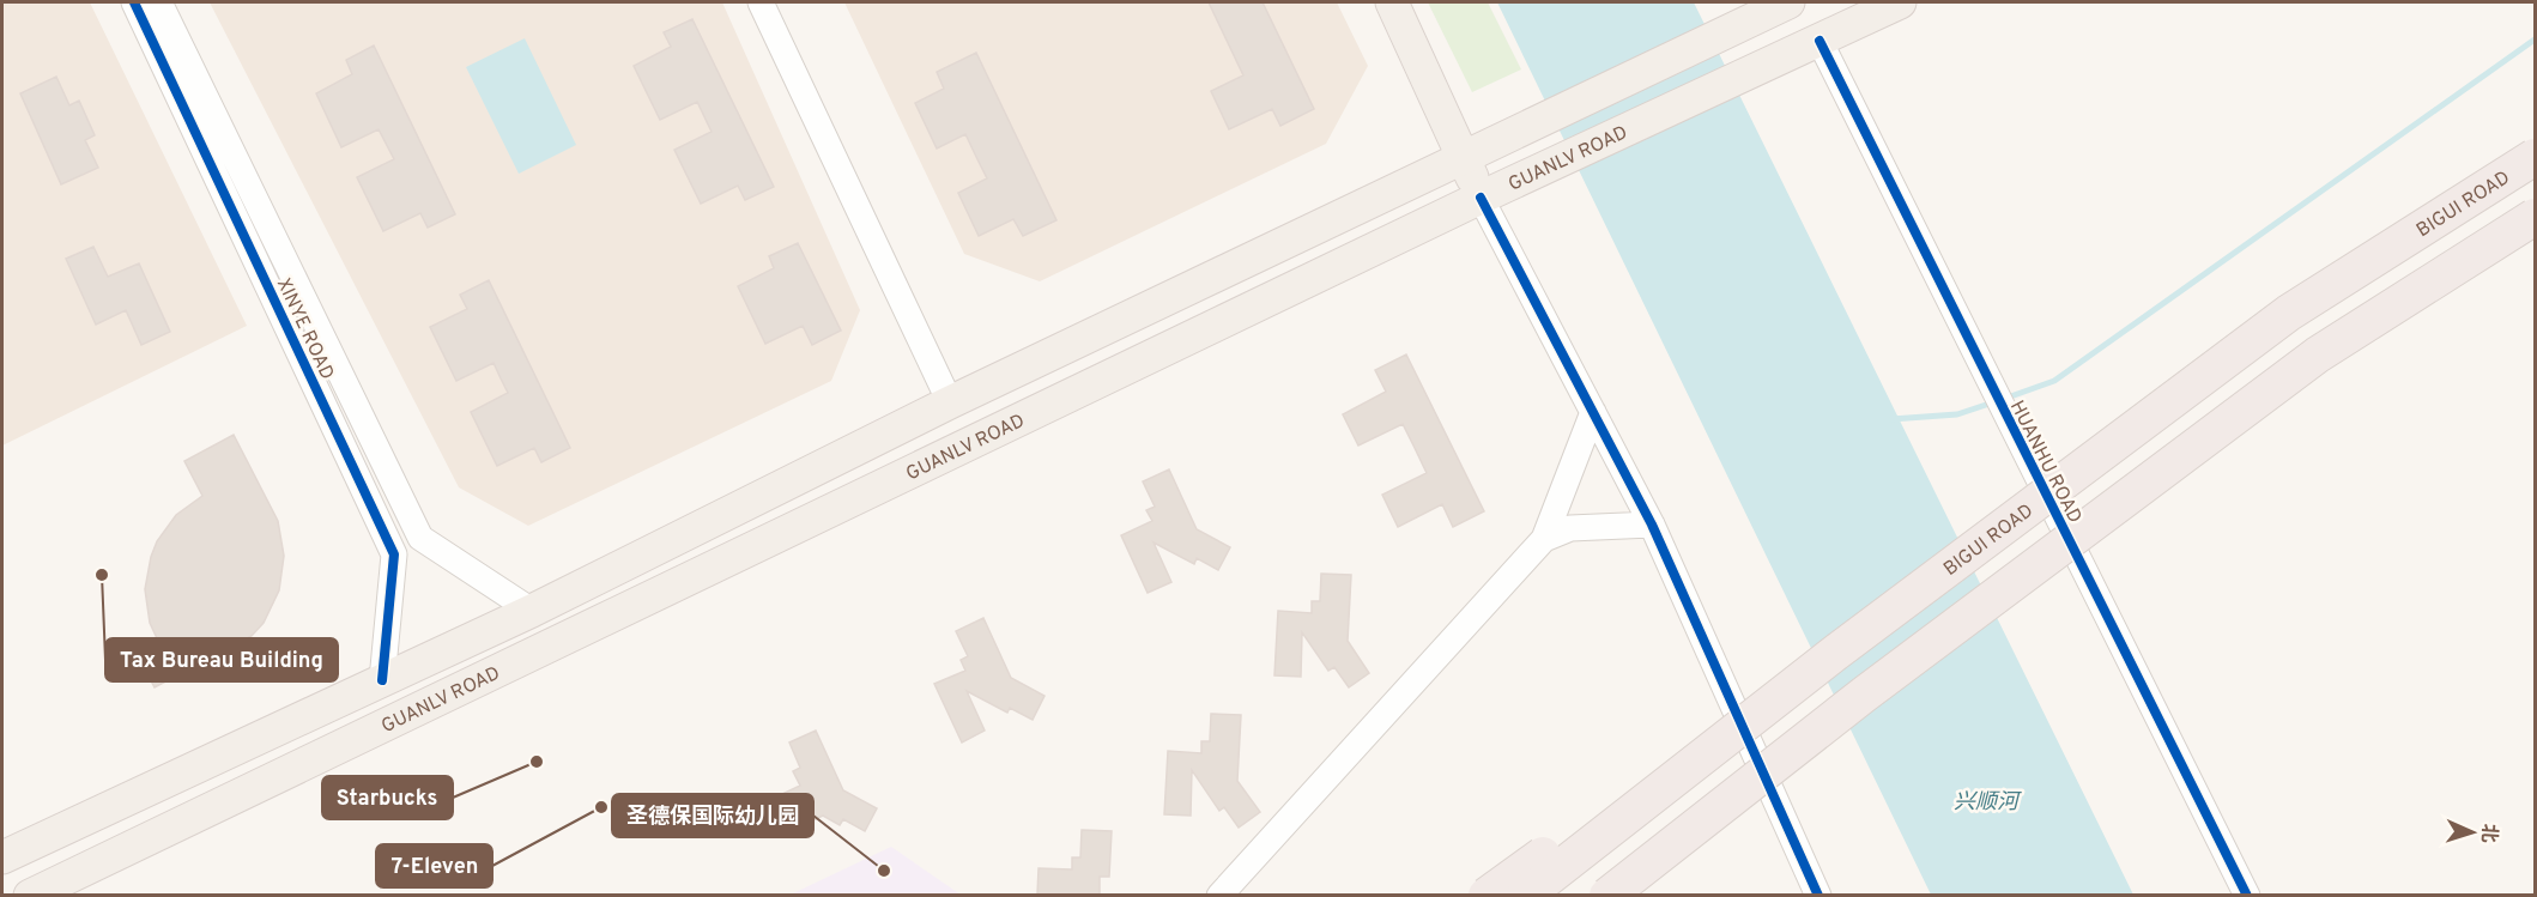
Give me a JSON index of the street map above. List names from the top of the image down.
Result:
{
  "streets": {
    "highway": ["BIGUI ROAD"],
    "main road": ["GUANLV ROAD"],
    "street": ["XINYE ROAD", "HUANHU ROAD"]
  },
  "crossings": [
    ["GUANLV ROAD", "XINYE ROAD"],
    ["GUANLV ROAD", "HUANHU ROAD"]
  ],
  "water": ["兴顺河"],
  "places": [
    "Tax Bureau Building",
    "Starbucks",
    "7-Eleven",
    "圣德保国际幼儿园"
  ],
  "north": "right"
}
